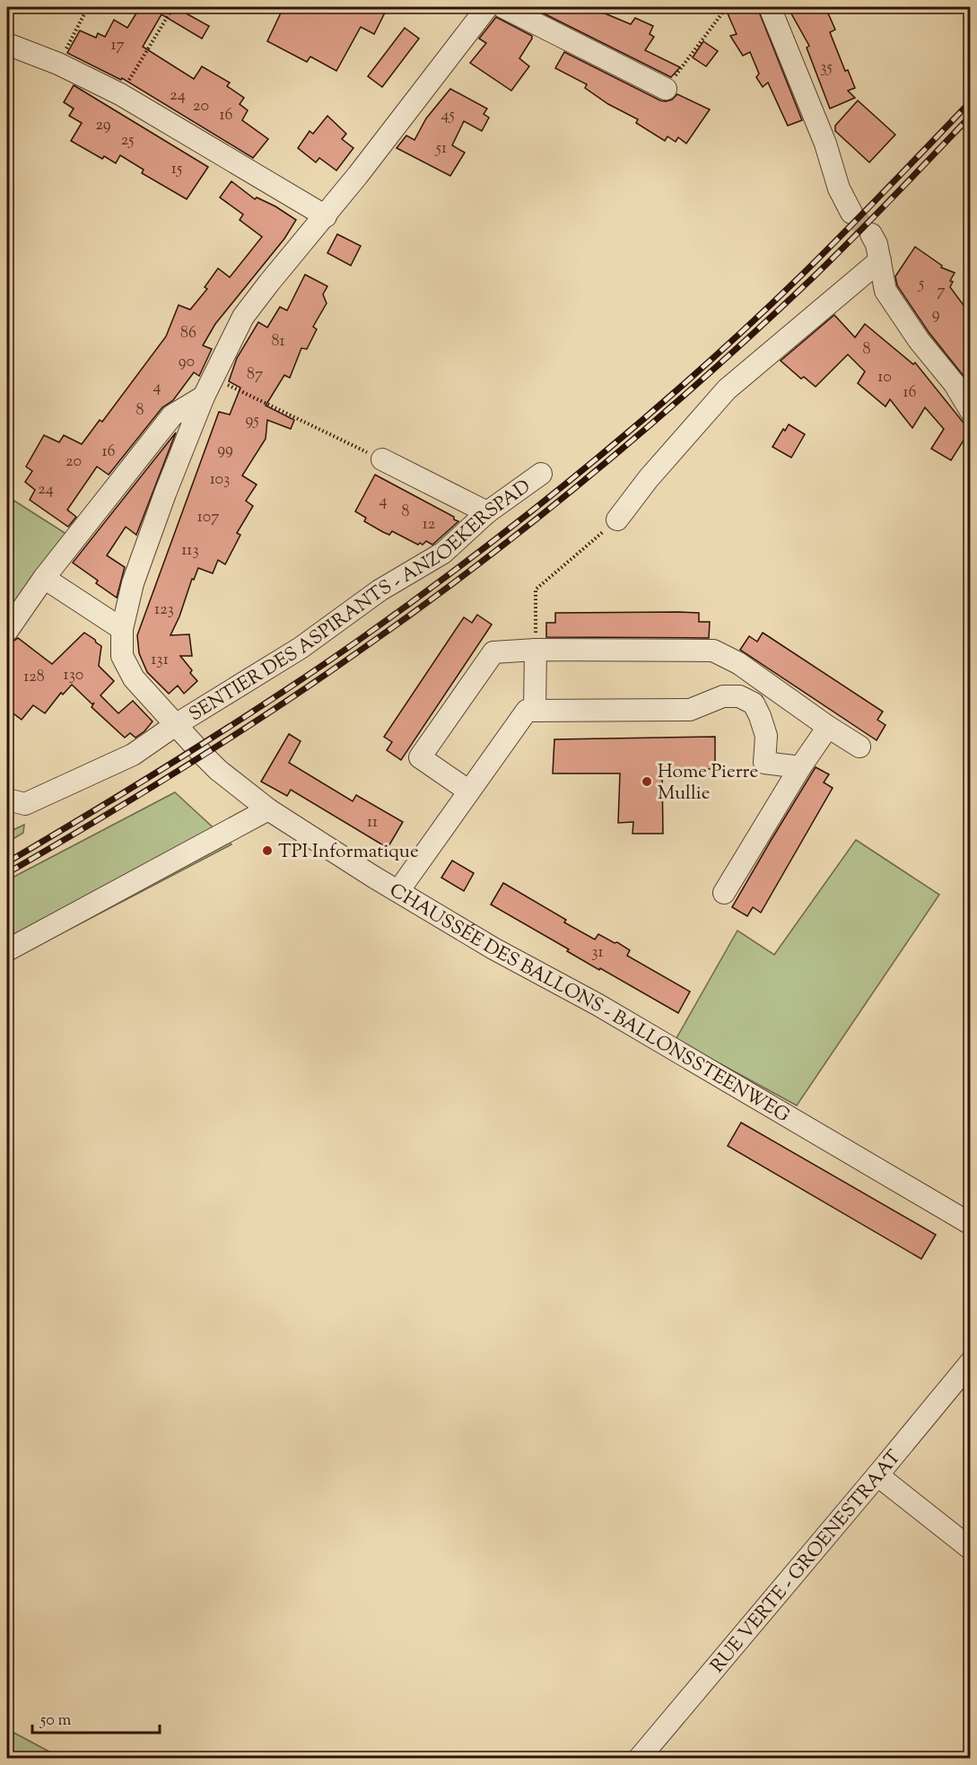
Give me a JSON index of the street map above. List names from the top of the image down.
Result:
{
  "streets": {
    "street": ["SENTIER DES ASPIRANTS - ANZOEKERSPAD", "CHAUSSÉE DES BALLONS - BALLONSSTEENWEG", "RUE VERTE - GROENESTRAAT"]
  },
  "crossings": [
    ["SENTIER DES ASPIRANTS - ANZOEKERSPAD", "CHAUSSÉE DES BALLONS - BALLONSSTEENWEG"]
  ],
  "places": ["Home Pierre Mullie", "TPI Informatique"],
  "house_numbers": [
    "17",
    "35",
    "24",
    "20",
    "16",
    "45",
    "29",
    "25",
    "51",
    "15",
    "5",
    "7",
    "9",
    "86",
    "81",
    "8",
    "90",
    "87",
    "10",
    "4",
    "16",
    "8",
    "95",
    "99",
    "16",
    "20",
    "103",
    "24",
    "4",
    "8",
    "107",
    "12",
    "113",
    "123",
    "131",
    "130",
    "128",
    "11",
    "31"
  ],
  "scale_bar": "50 m"
}
